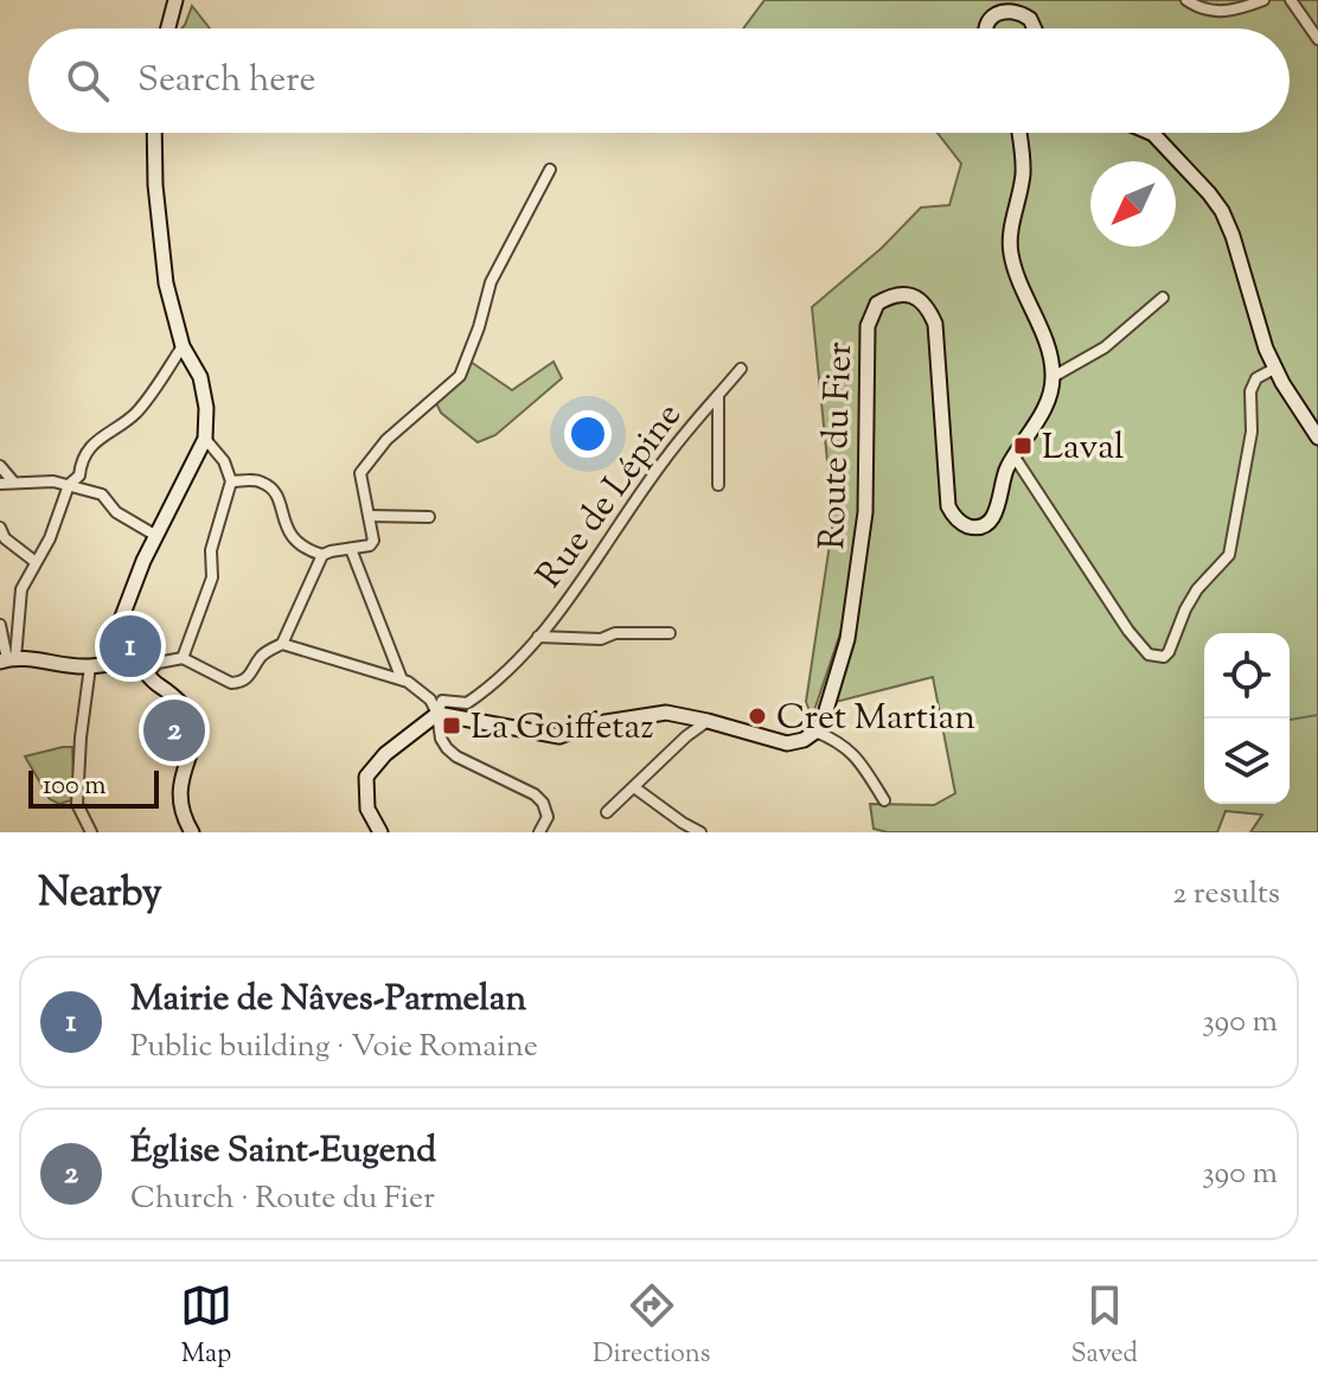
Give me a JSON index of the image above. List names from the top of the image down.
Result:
{
  "streets": {
    "main road": ["Route du Fier"],
    "street": ["Rue de Lépine"]
  },
  "places": {
    "transit": ["Laval", "La Goiffetaz"],
    "other": ["Cret Martian"]
  },
  "scale_bar": "100 m",
  "north": "bottom left",
  "page": {
    "search": "Search here",
    "pins": ["1", "2"],
    "scale": "100 m",
    "heading": ["Nearby", "2 results"],
    "list": [
      {
        "mark": "1",
        "name": "Mairie de Nâves-Parmelan",
        "note": "Public building · Voie Romaine",
        "value": "390 m"
      },
      {
        "mark": "2",
        "name": "Église Saint-Eugend",
        "note": "Church · Route du Fier",
        "value": "390 m"
      }
    ],
    "nav": ["Map", "Directions", "Saved"]
  }
}
